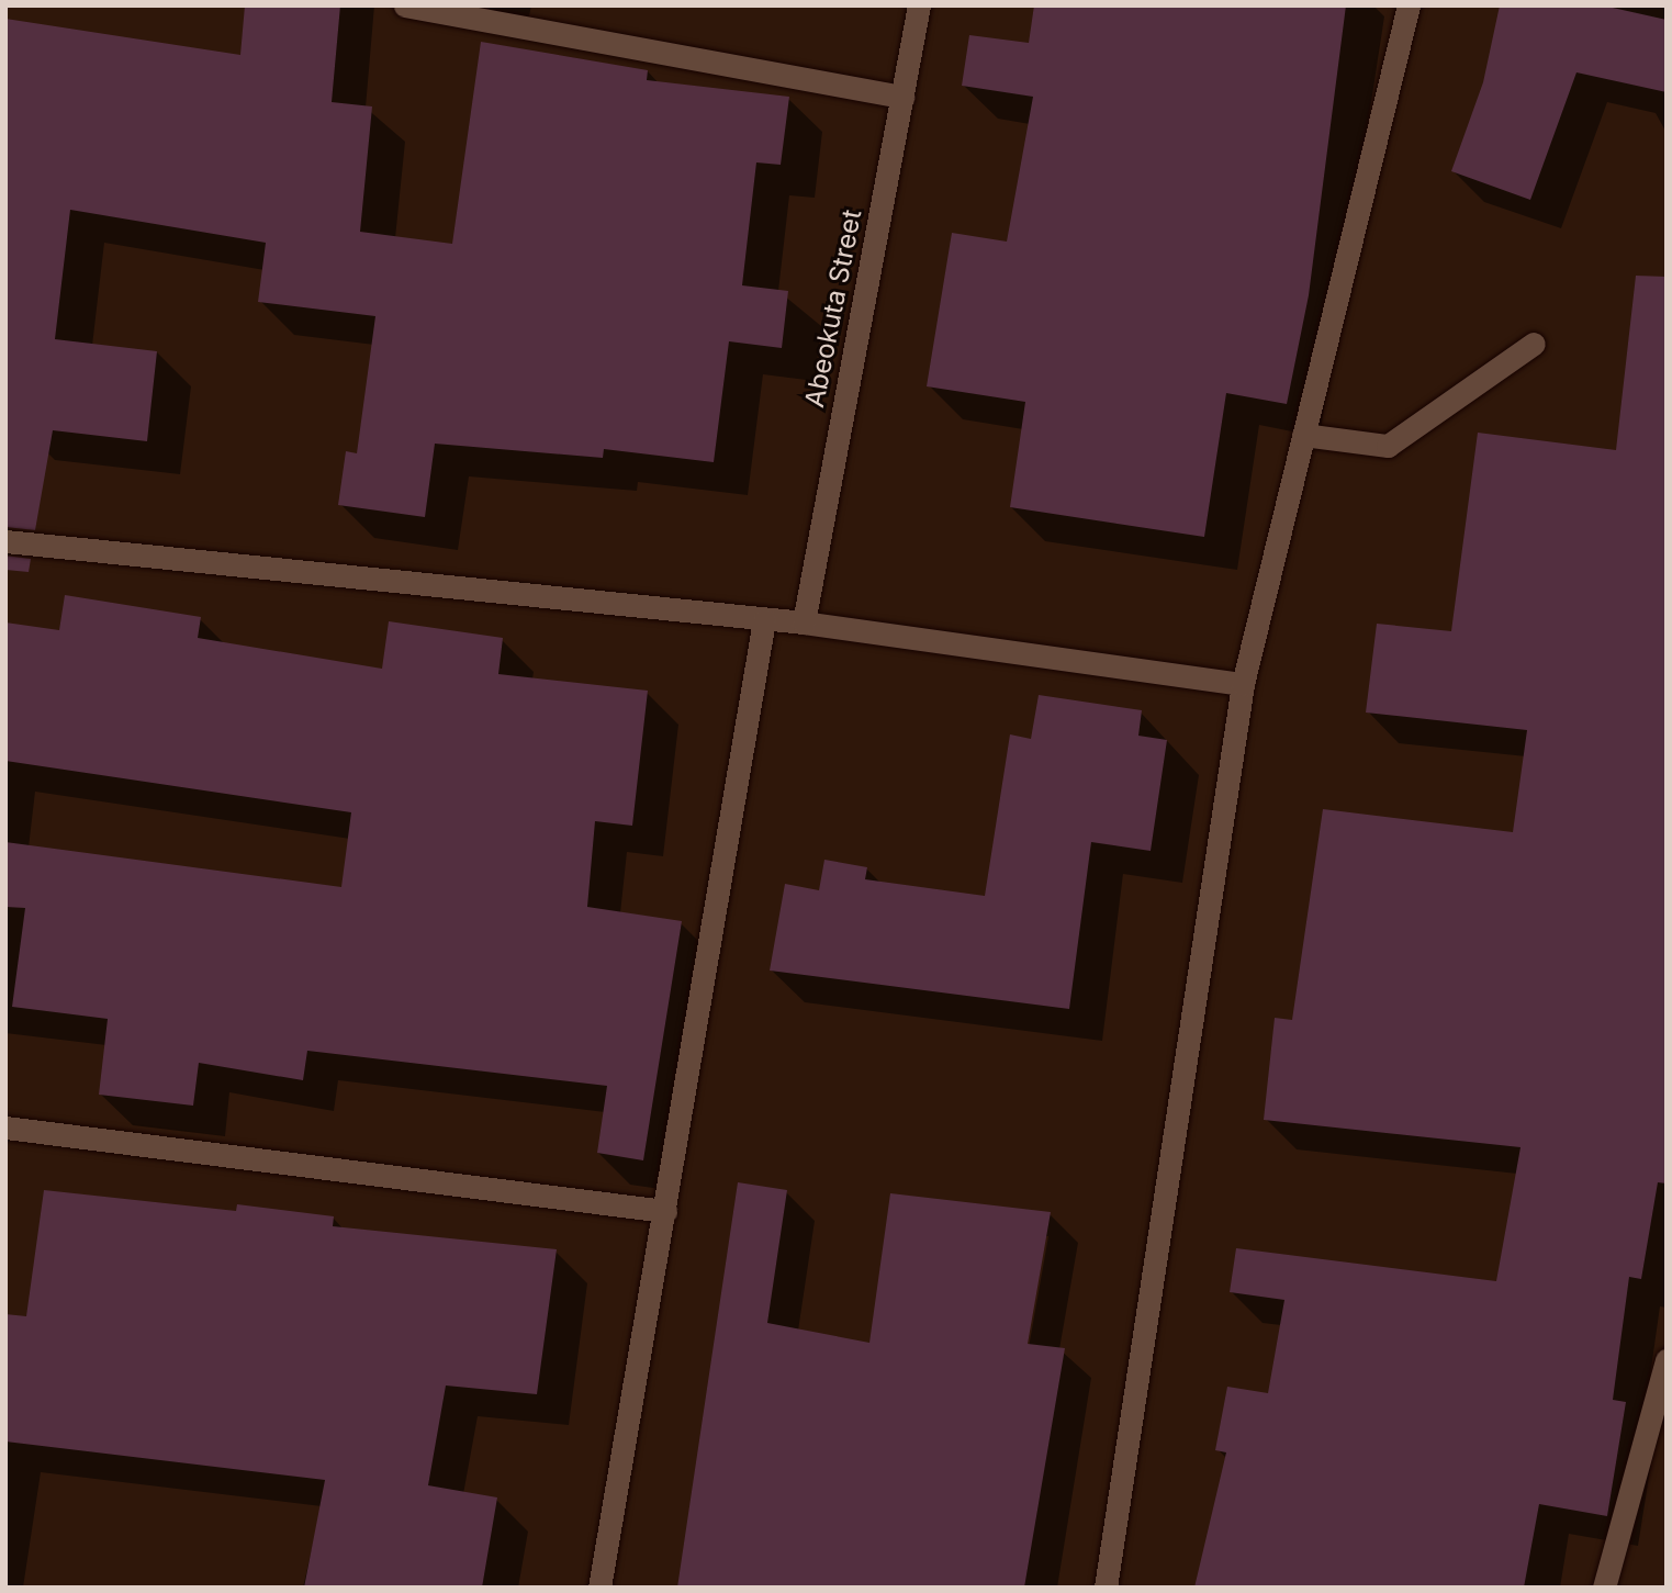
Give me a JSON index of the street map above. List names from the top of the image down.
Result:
{
  "streets": {
    "street": ["Abeokuta Street"]
  }
}
